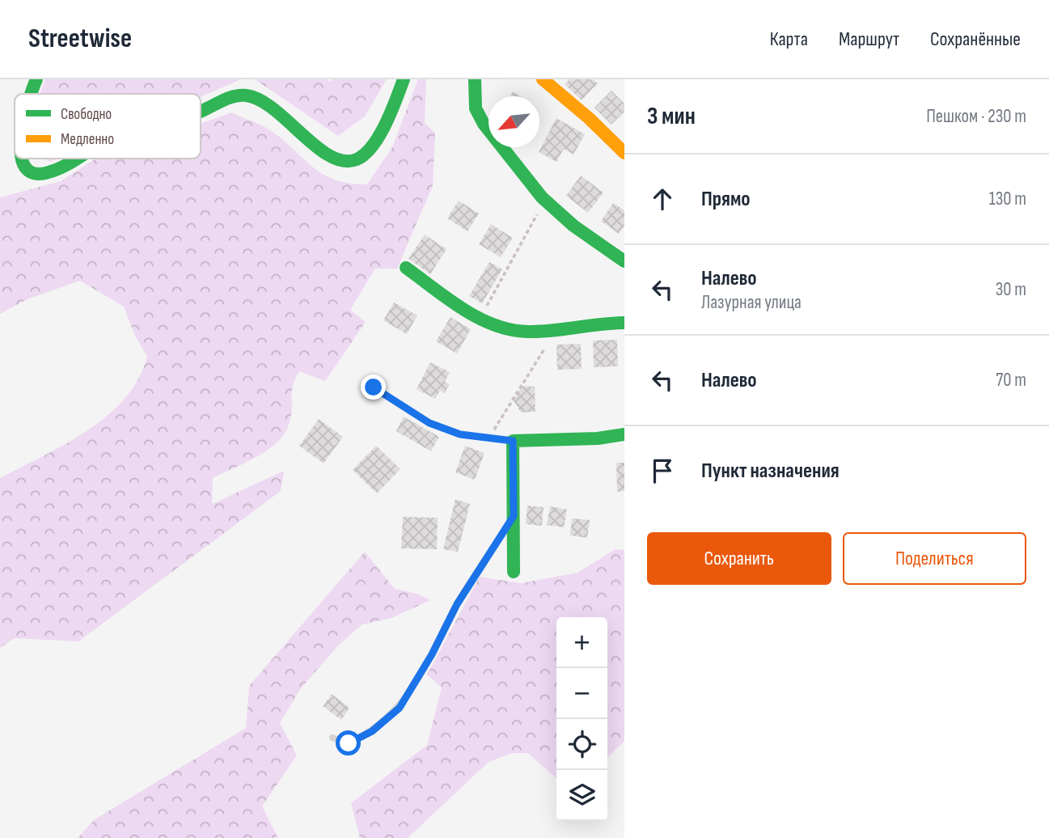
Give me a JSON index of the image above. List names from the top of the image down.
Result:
{
  "legend": ["Свободно", "Медленно"],
  "north": "bottom left",
  "page": {
    "header": "Streetwise",
    "nav": ["Карта", "Маршрут", "Сохранённые"],
    "heading": ["3 мин", "Пешком · 230 m"],
    "list": [
      ["Прямо", "130 m"],
      ["Налево", "Лазурная улица", "30 m"],
      ["Налево", "70 m"],
      "Пункт назначения"
    ],
    "buttons": ["Сохранить", "Поделиться"],
    "map_buttons": ["+", "−"]
  }
}
